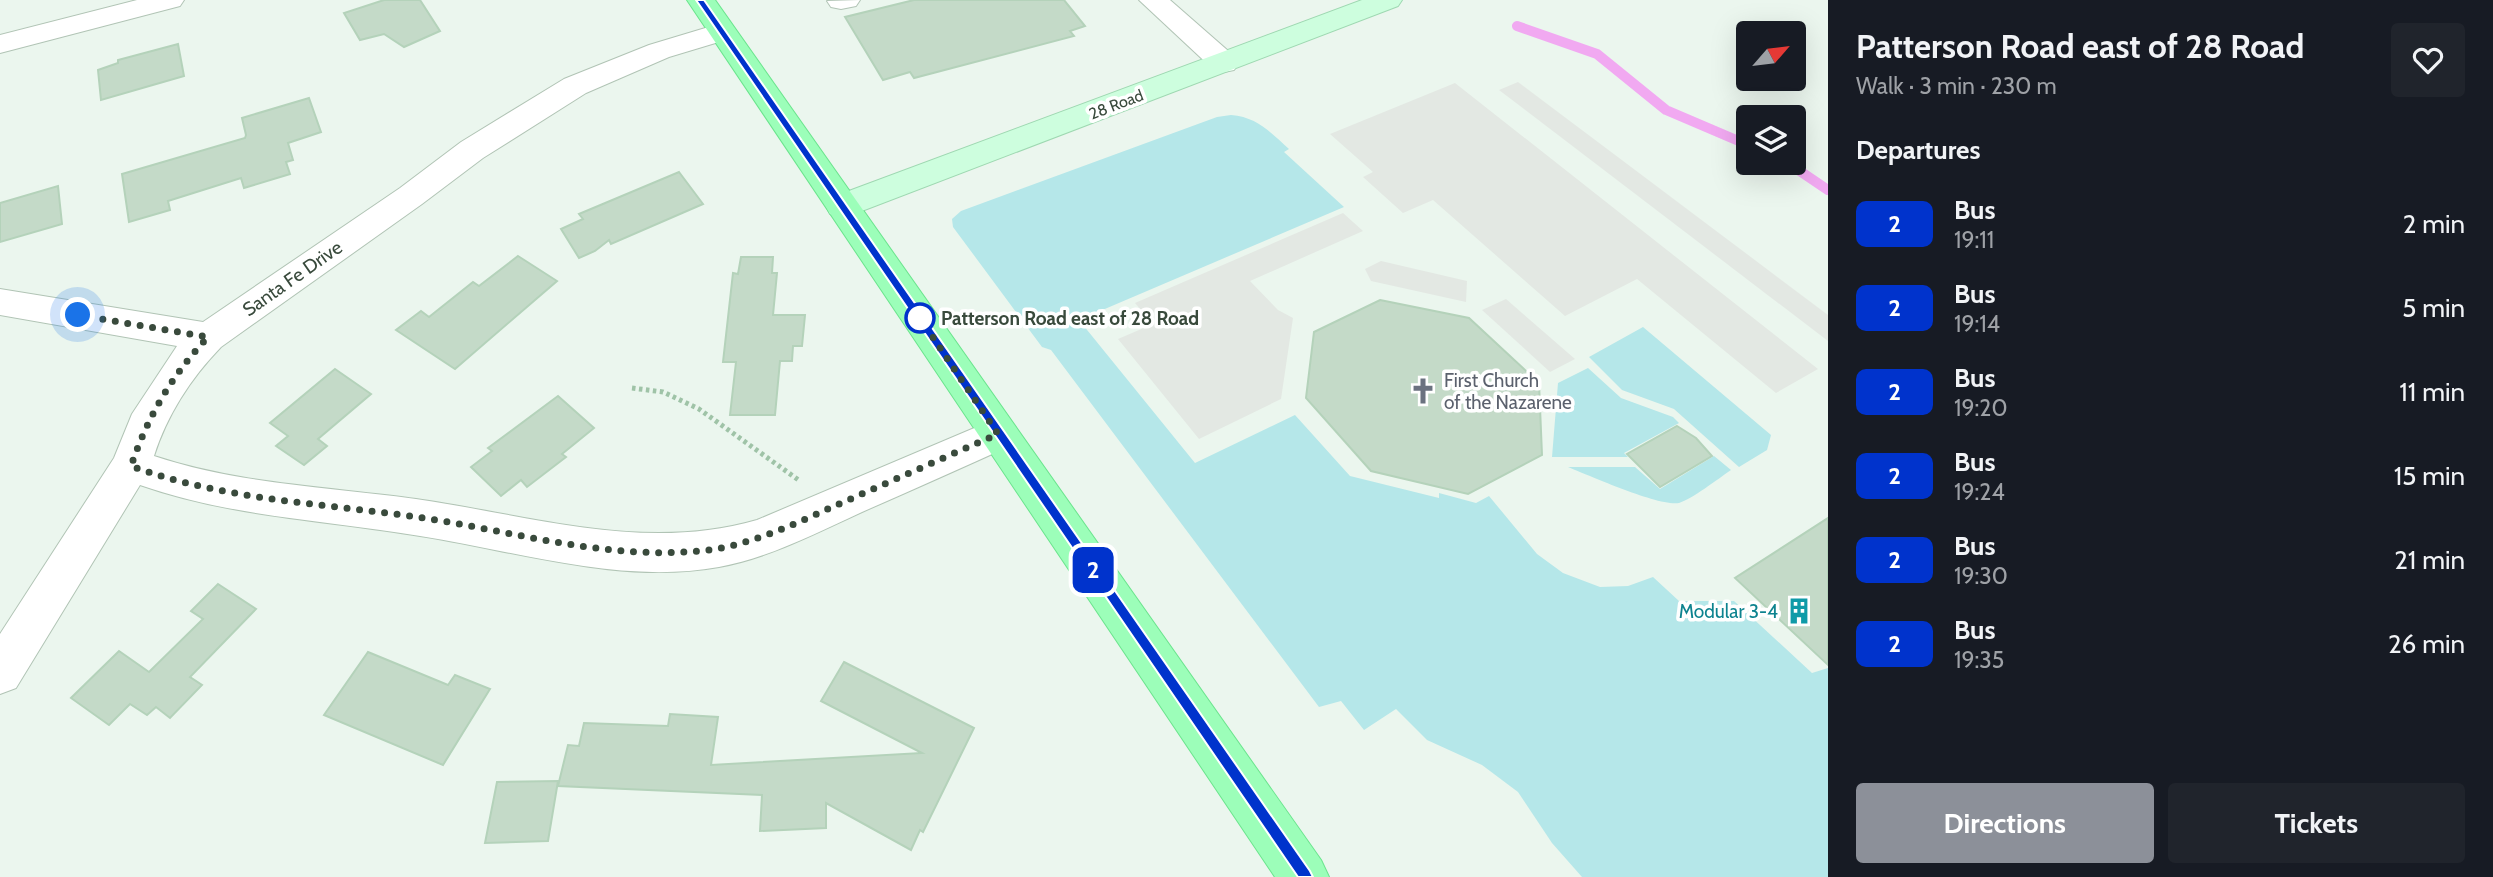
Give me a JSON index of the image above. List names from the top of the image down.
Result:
{
  "streets": {
    "street": ["28 Road", "Santa Fe Drive"]
  },
  "places": {
    "other": ["Patterson Road east of 28 Road"],
    "church": ["First Church of the Nazarene"],
    "building": ["Modular 3-4"]
  },
  "lines": ["bus line 2"],
  "north": "top right",
  "page": {
    "on_map": "2",
    "heading": [
      ["Patterson Road east of 28 Road", "Walk · 3 min · 230 m"],
      "Departures"
    ],
    "list": [
      {
        "mark": "2",
        "name": "Bus",
        "note": "19:11",
        "value": "2 min"
      },
      {
        "mark": "2",
        "name": "Bus",
        "note": "19:14",
        "value": "5 min"
      },
      {
        "mark": "2",
        "name": "Bus",
        "note": "19:20",
        "value": "11 min"
      },
      {
        "mark": "2",
        "name": "Bus",
        "note": "19:24",
        "value": "15 min"
      },
      {
        "mark": "2",
        "name": "Bus",
        "note": "19:30",
        "value": "21 min"
      },
      {
        "mark": "2",
        "name": "Bus",
        "note": "19:35",
        "value": "26 min"
      }
    ],
    "buttons": ["Directions", "Tickets"]
  }
}
